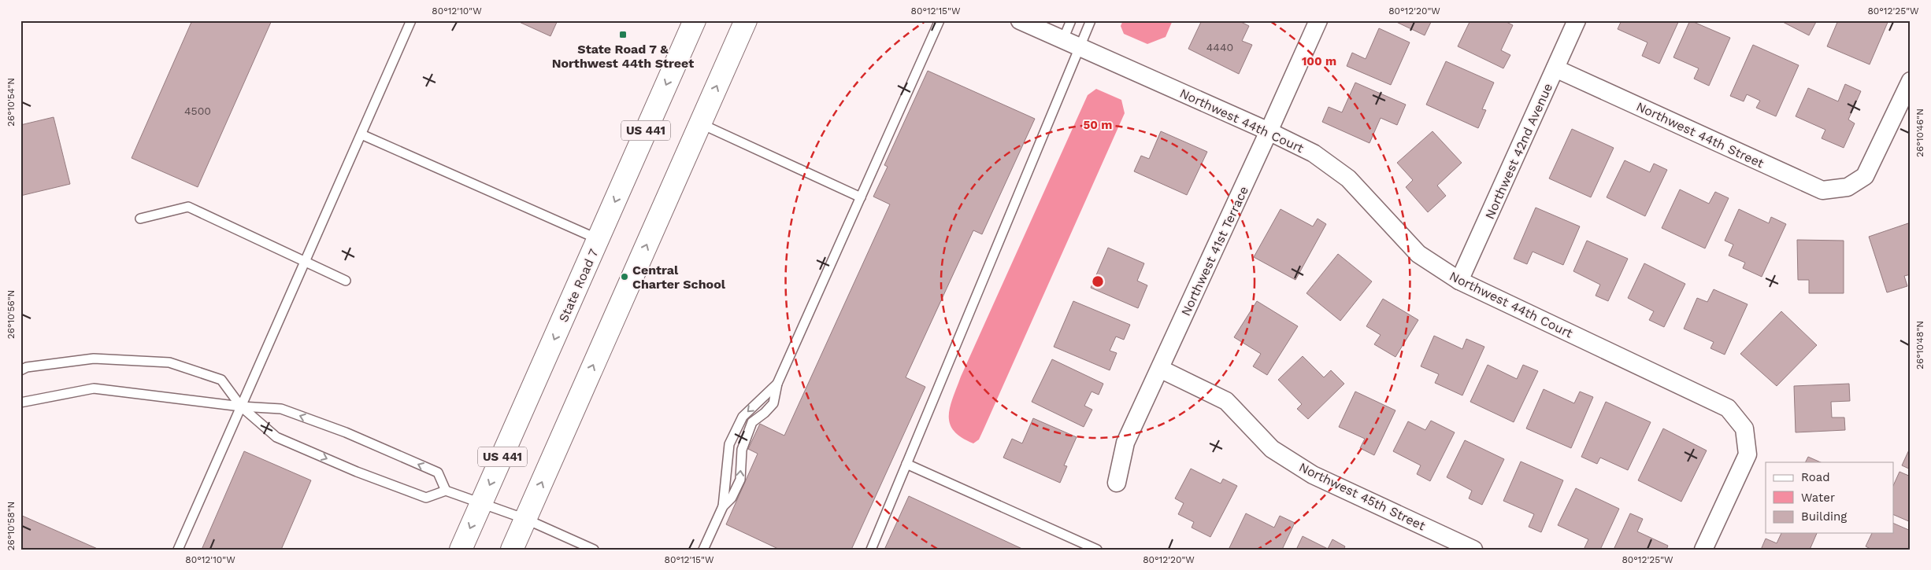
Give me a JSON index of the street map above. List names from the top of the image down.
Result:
{
  "streets": {
    "main road": ["US 441", "State Road 7"],
    "street": [
      "Northwest 44th Court",
      "Northwest 44th Street",
      "Northwest 42nd Avenue",
      "Northwest 41st Terrace",
      "Northwest 45th Street"
    ]
  },
  "crossings": [
    ["Northwest 44th Court", "Northwest 42nd Avenue"],
    ["Northwest 44th Court", "Northwest 41st Terrace"],
    ["Northwest 44th Street", "Northwest 42nd Avenue"],
    ["Northwest 41st Terrace", "Northwest 45th Street"]
  ],
  "places": {
    "transit": ["State Road 7 & Northwest 44th Street"],
    "other": ["Central Charter School"]
  },
  "house_numbers": ["4440", "4500"],
  "legend": ["Road", "Water", "Building"],
  "coordinates": [
    "80°12'10\"W",
    "80°12'15\"W",
    "80°12'20\"W",
    "80°12'25\"W",
    "26°10'54\"N",
    "26°10'46\"N",
    "26°10'56\"N",
    "26°10'48\"N",
    "26°10'58\"N"
  ],
  "rings": ["100 m", "50 m"]
}
